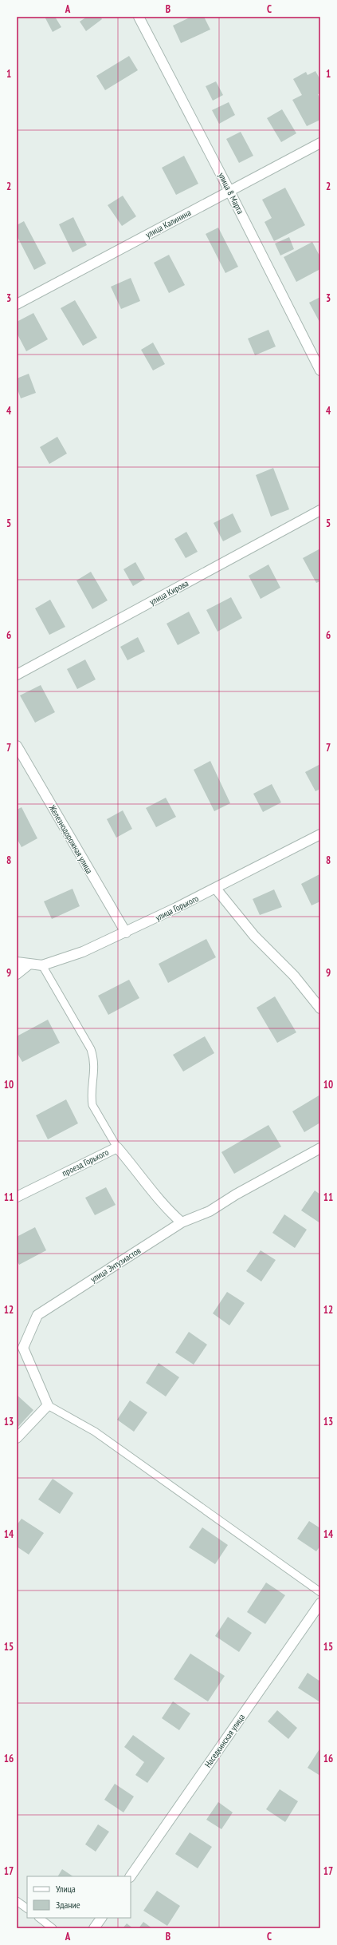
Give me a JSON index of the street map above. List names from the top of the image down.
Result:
{
  "streets": {
    "street": [
      "улица 8 Марта",
      "улица Калинина",
      "улица Кирова",
      "Железнодорожная улица",
      "улица Горького",
      "проезд Горького",
      "улица Энтузиастов",
      "Наседкинская улица"
    ]
  },
  "crossings": [
    ["улица 8 Марта", "улица Калинина"],
    ["Железнодорожная улица", "улица Горького"],
    ["проезд Горького", "улица Энтузиастов"]
  ],
  "legend": ["Улица", "Здание"],
  "grid": {
    "columns": ["A", "B", "C"],
    "rows": [
      "1",
      "2",
      "3",
      "4",
      "5",
      "6",
      "7",
      "8",
      "9",
      "10",
      "11",
      "12",
      "13",
      "14",
      "15",
      "16",
      "17"
    ]
  }
}
